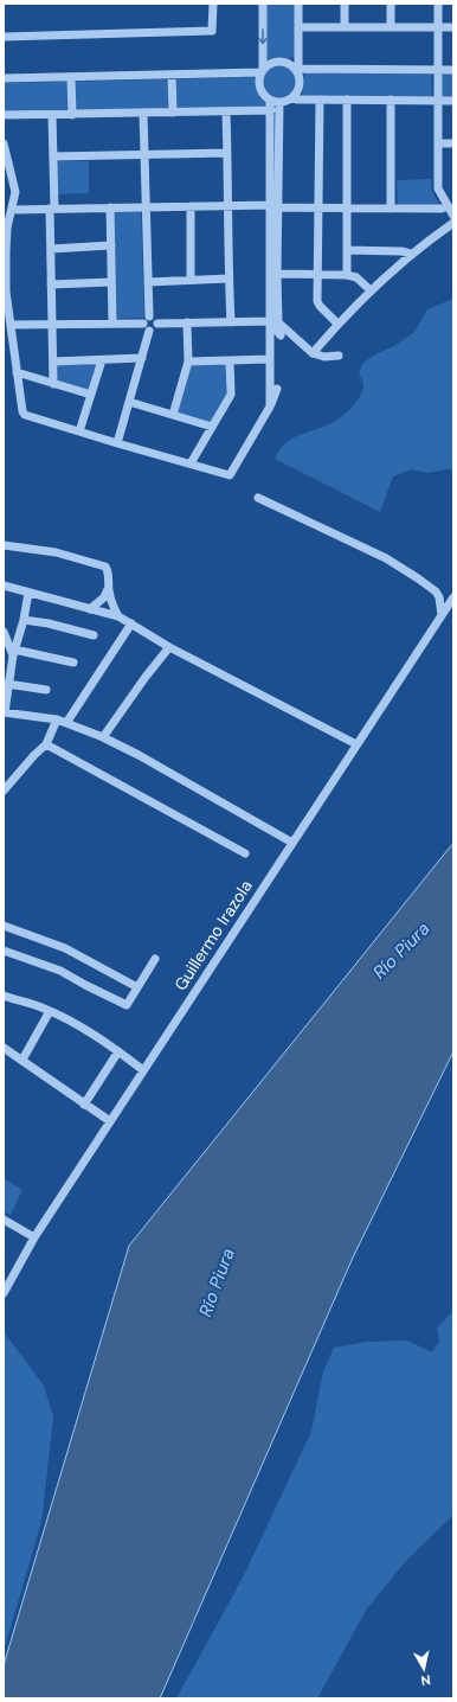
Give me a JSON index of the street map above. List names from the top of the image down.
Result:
{
  "streets": {
    "street": ["Guillermo Irazola"]
  },
  "water": ["Río Piura"],
  "north": "bottom"
}
